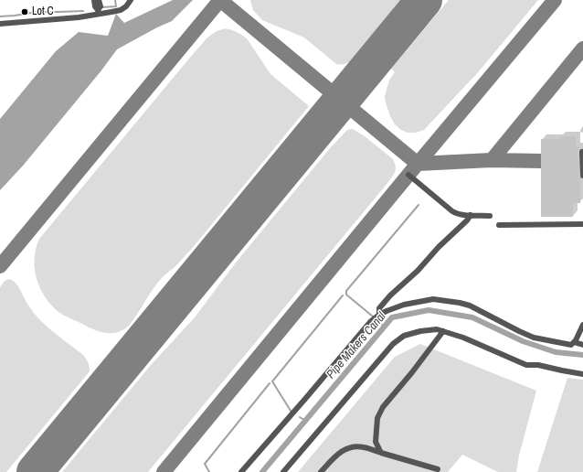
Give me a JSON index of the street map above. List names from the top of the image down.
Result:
{
  "water": ["Pipe Makers Canal"],
  "places": ["Lot C"]
}
